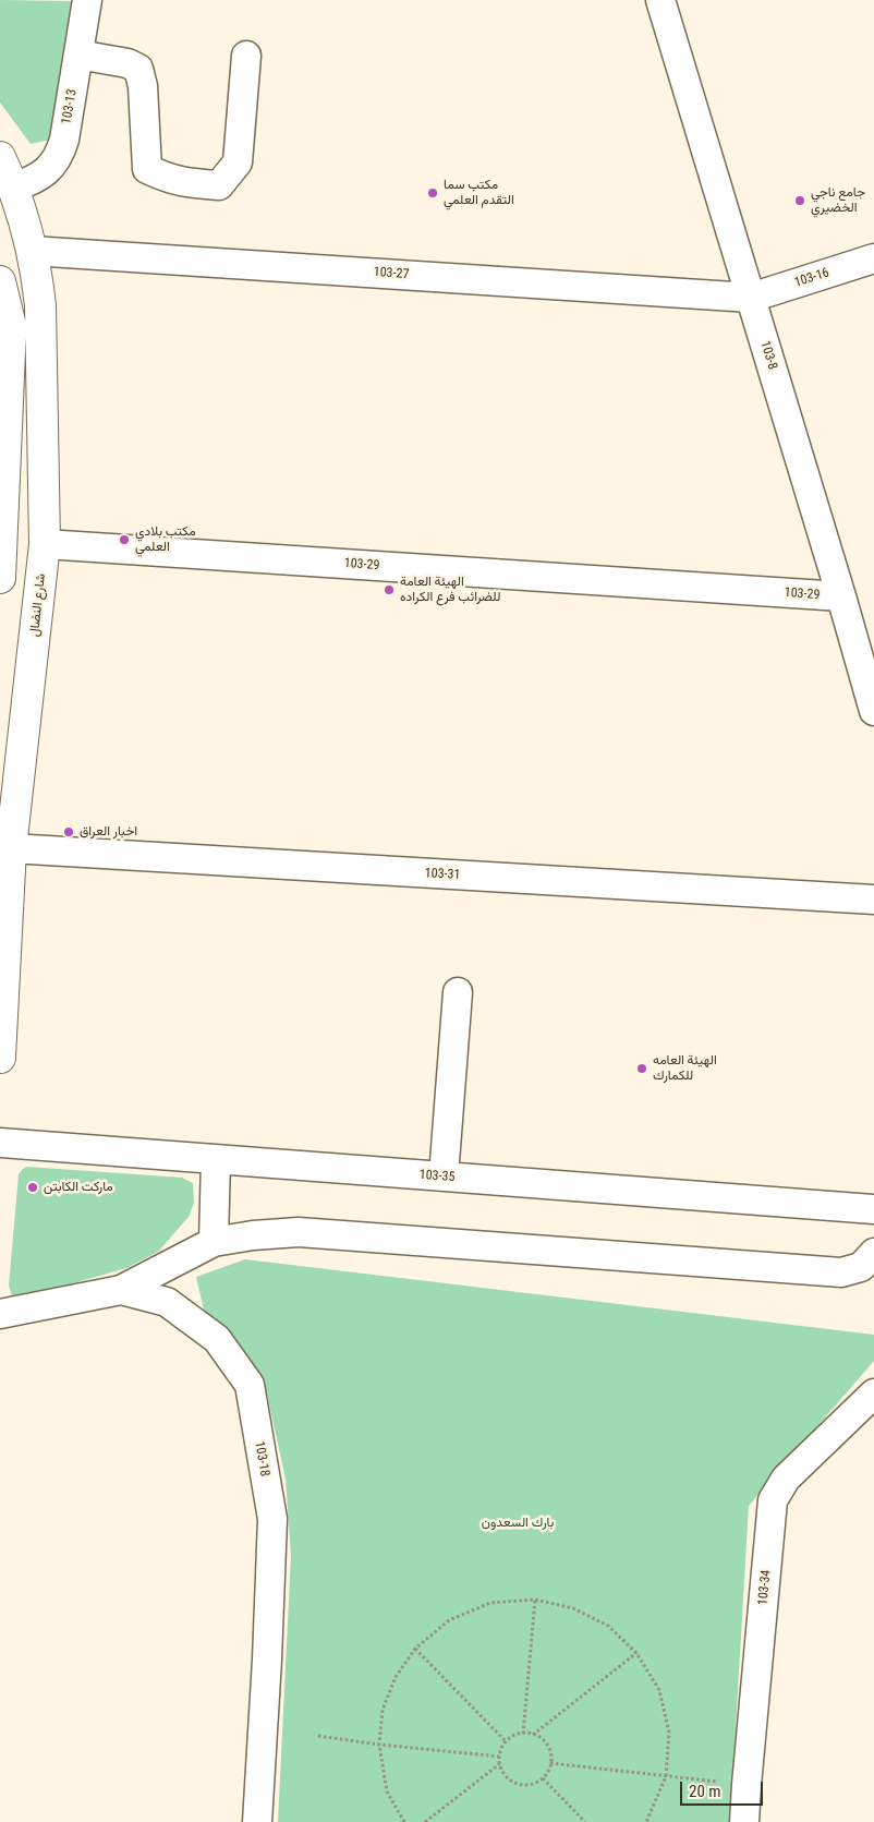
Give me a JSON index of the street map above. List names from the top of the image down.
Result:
{
  "streets": {
    "main road": ["شارع النضال"],
    "street": [
      "103-13",
      "103-27",
      "103-16",
      "103-8",
      "103-29",
      "103-31",
      "103-35",
      "103-18",
      "103-34"
    ]
  },
  "crossings": [
    ["103-13", "شارع النضال"],
    ["103-27", "103-16"],
    ["103-27", "103-8"],
    ["103-27", "شارع النضال"],
    ["103-16", "103-8"],
    ["103-8", "103-29"],
    ["103-29", "شارع النضال"],
    ["شارع النضال", "103-31"]
  ],
  "parks": ["بارك السعدون"],
  "places": [
    "مكتب سما التقدم العلمي",
    "جامع ناجي الخضيري",
    "مكتب بلادي العلمي",
    "الهيئة العامة للضرائب فرع الكراده",
    "اخبار العراق",
    "الهيئة العامه للكمارك",
    "ماركت الكابتن"
  ],
  "scale_bar": "20 m"
}
